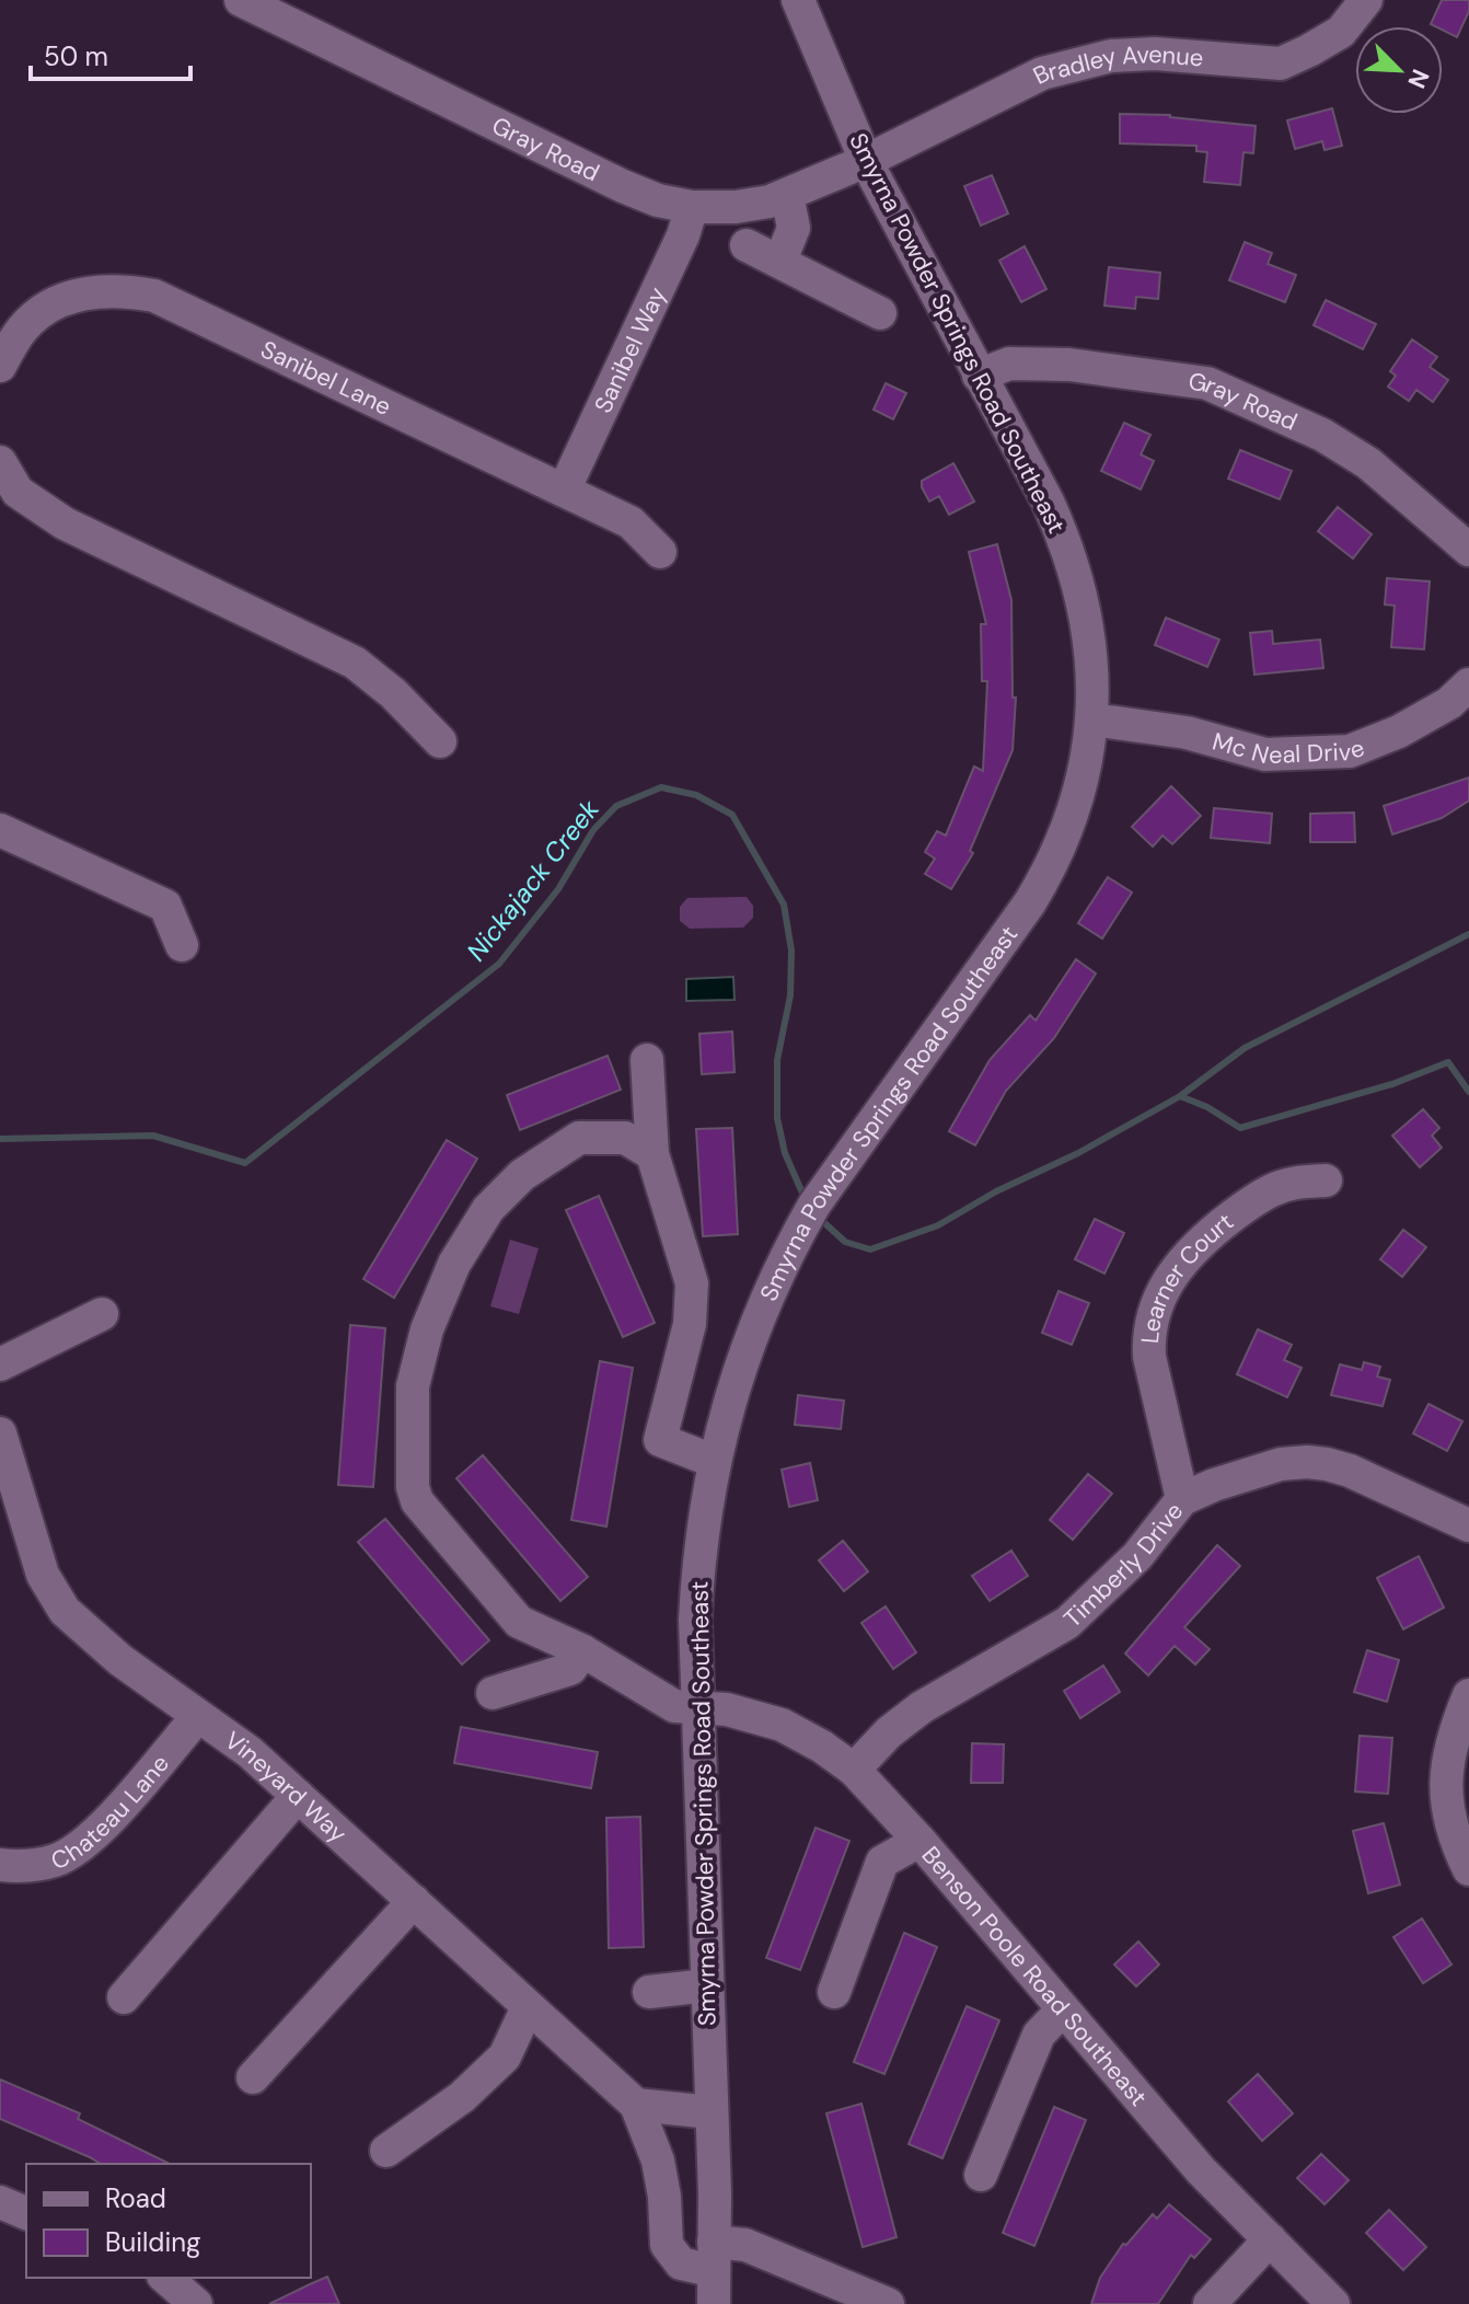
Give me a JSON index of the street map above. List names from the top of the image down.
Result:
{
  "streets": {
    "street": [
      "Bradley Avenue",
      "Gray Road",
      "Smyrna Powder Springs Road Southeast",
      "Sanibel Way",
      "Sanibel Lane",
      "Mc Neal Drive",
      "Learner Court",
      "Timberly Drive",
      "Vineyard Way",
      "Chateau Lane",
      "Benson Poole Road Southeast"
    ]
  },
  "crossings": [
    ["Bradley Avenue", "Gray Road"],
    ["Bradley Avenue", "Smyrna Powder Springs Road Southeast"],
    ["Gray Road", "Smyrna Powder Springs Road Southeast"],
    ["Gray Road", "Sanibel Way"],
    ["Smyrna Powder Springs Road Southeast", "Mc Neal Drive"],
    ["Smyrna Powder Springs Road Southeast", "Benson Poole Road Southeast"],
    ["Sanibel Way", "Sanibel Lane"],
    ["Learner Court", "Timberly Drive"],
    ["Timberly Drive", "Benson Poole Road Southeast"],
    ["Vineyard Way", "Chateau Lane"]
  ],
  "water": ["Nickajack Creek"],
  "legend": ["Road", "Building"],
  "scale_bar": "50 m",
  "north": "bottom right"
}
